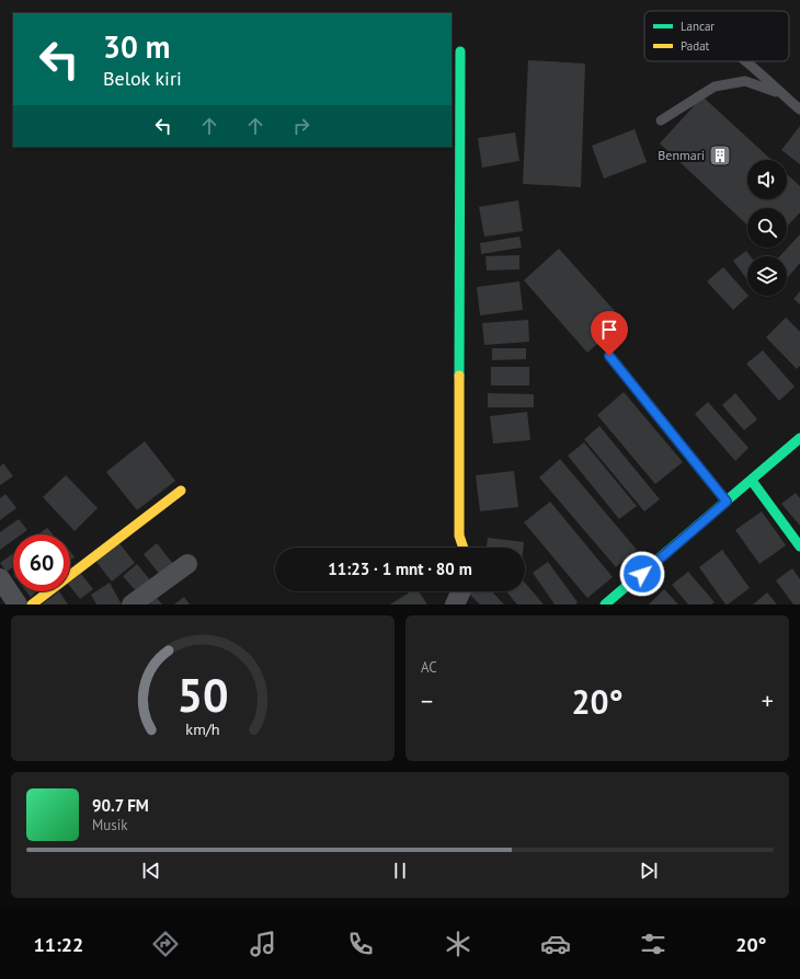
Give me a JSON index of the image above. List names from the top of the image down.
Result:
{
  "places": {
    "building": ["Benmari"]
  },
  "legend": ["Lancar", "Padat"],
  "page": {
    "turn": ["30 m", "Belok kiri"],
    "limit": "60",
    "trip": "11:23 · 1 mnt · 80 m",
    "tile": "AC",
    "heat": ["−", "20°", "+"],
    "song": ["90.7 FM", "Musik"],
    "tabs": ["11:22", "20°"],
    "gauge": ["50", "km/h"]
  }
}
